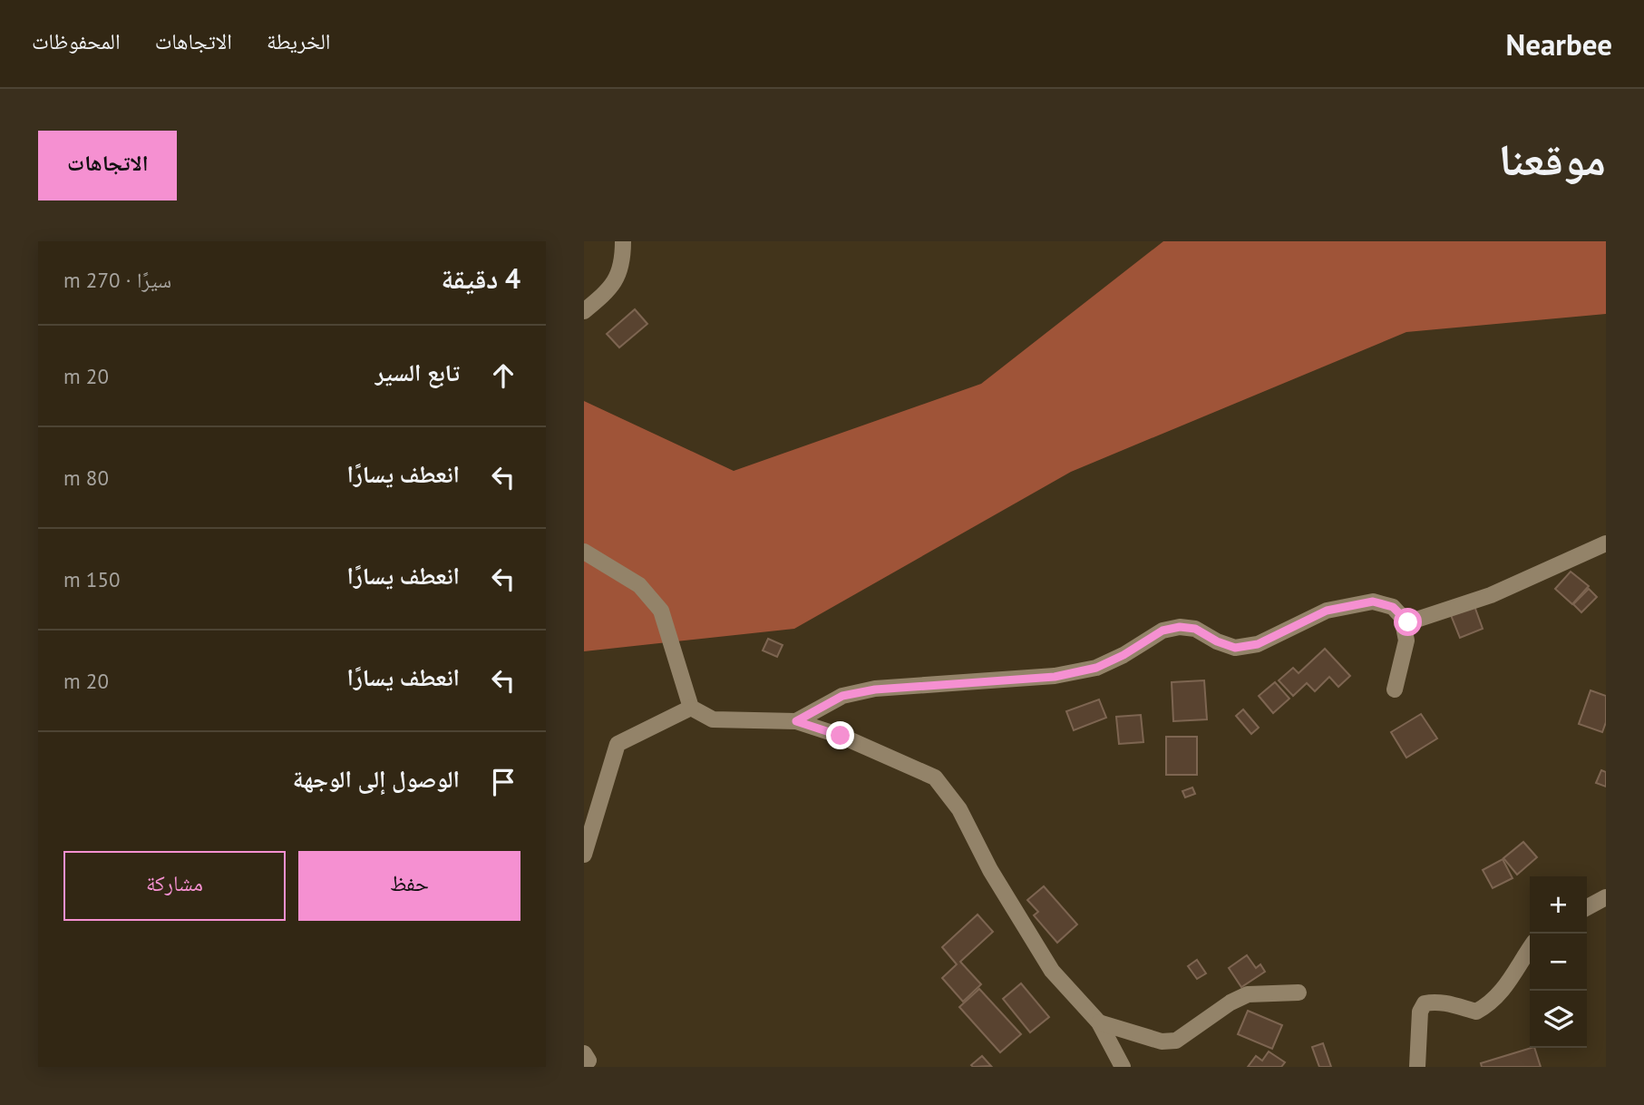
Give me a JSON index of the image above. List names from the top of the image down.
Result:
{
  "page": {
    "header": "Nearbee",
    "nav": ["الخريطة", "الاتجاهات", "المحفوظات"],
    "title": "موقعنا",
    "buttons": [
      "الاتجاهات",
      ["حفظ", "مشاركة"]
    ],
    "heading": ["4 دقيقة", "سيرًا · 270 m"],
    "list": [
      ["تابع السير", "20 m"],
      ["انعطف يسارًا", "80 m"],
      ["انعطف يسارًا", "150 m"],
      ["انعطف يسارًا", "20 m"],
      "الوصول إلى الوجهة"
    ],
    "map_buttons": ["+", "−"]
  }
}
